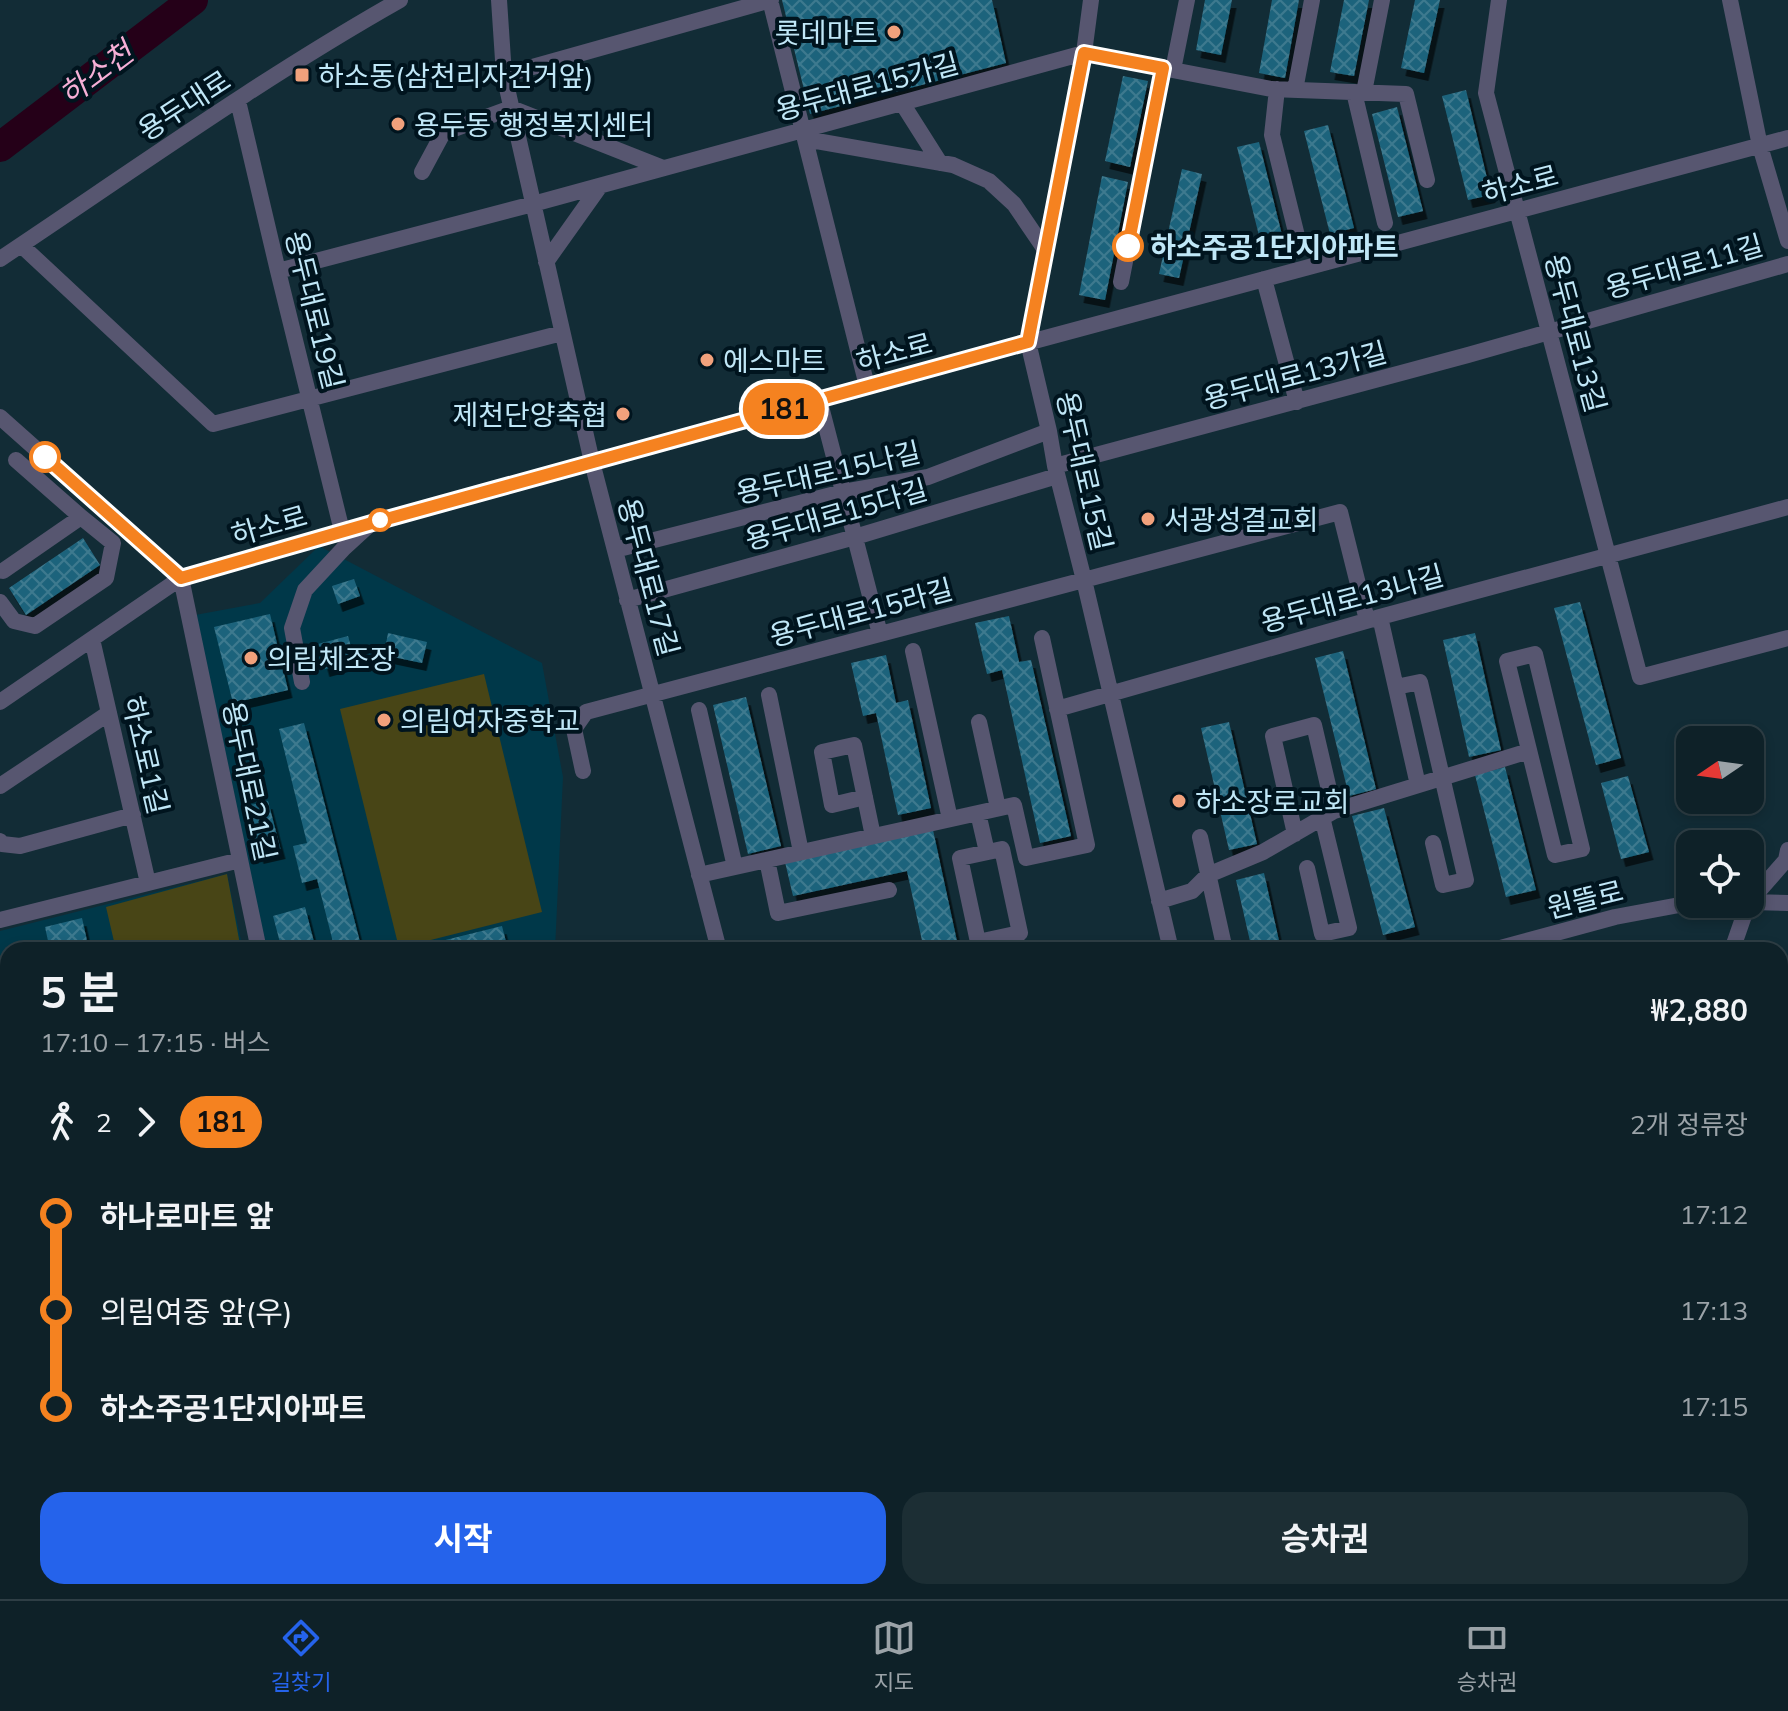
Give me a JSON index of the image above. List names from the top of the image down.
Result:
{
  "streets": {
    "street": [
      "용두대로15가길",
      "용두대로",
      "하소로",
      "용두대로11길",
      "용두대로19길",
      "용두대로13길",
      "용두대로13가길",
      "용두대로15길",
      "용두대로15나길",
      "용두대로15다길",
      "용두대로17길",
      "용두대로13나길",
      "용두대로15라길",
      "하소로1길",
      "용두대로21길",
      "원뜰로"
    ]
  },
  "crossings": [
    ["용두대로15가길", "용두대로19길"],
    ["용두대로15가길", "용두대로15길"],
    ["용두대로15가길", "용두대로17길"],
    ["용두대로", "용두대로19길"],
    ["하소로", "용두대로11길"],
    ["하소로", "용두대로19길"],
    ["하소로", "용두대로13길"],
    ["하소로", "용두대로15길"],
    ["하소로", "용두대로17길"],
    ["하소로", "하소로1길"],
    ["하소로", "용두대로21길"],
    ["용두대로11길", "용두대로13길"],
    ["용두대로11길", "용두대로13가길"],
    ["용두대로13길", "용두대로13가길"],
    ["용두대로13길", "용두대로13나길"],
    ["용두대로13가길", "용두대로15길"],
    ["용두대로13가길", "용두대로15다길"],
    ["용두대로15길", "용두대로15나길"],
    ["용두대로15길", "용두대로15다길"],
    ["용두대로15길", "용두대로13나길"],
    ["용두대로15길", "용두대로15라길"],
    ["용두대로15나길", "용두대로17길"],
    ["용두대로15다길", "용두대로17길"],
    ["용두대로17길", "용두대로15라길"],
    ["용두대로13나길", "용두대로15라길"]
  ],
  "water": ["하소천"],
  "places": {
    "other": [
      "롯데마트",
      "용두동 행정복지센터",
      "하소주공1단지아파트",
      "에스마트",
      "제천단양축협",
      "서광성결교회",
      "의림체조장",
      "의림여자중학교",
      "하소장로교회"
    ],
    "transit": ["하소동(삼천리자건거앞)"]
  },
  "lines": ["bus line 181"],
  "north": "left",
  "page": {
    "on_map": "181",
    "heading": ["5 분", "17:10 – 17:15 · 버스", "₩2,880"],
    "legs": ["2", "181", "2개 정류장"],
    "list": [
      {
        "name": "하나로마트 앞",
        "value": "17:12"
      },
      {
        "name": "의림여중 앞(우)",
        "value": "17:13"
      },
      {
        "name": "하소주공1단지아파트",
        "value": "17:15"
      }
    ],
    "buttons": ["시작", "승차권"],
    "tabs": ["길찾기", "지도", "승차권"]
  }
}
